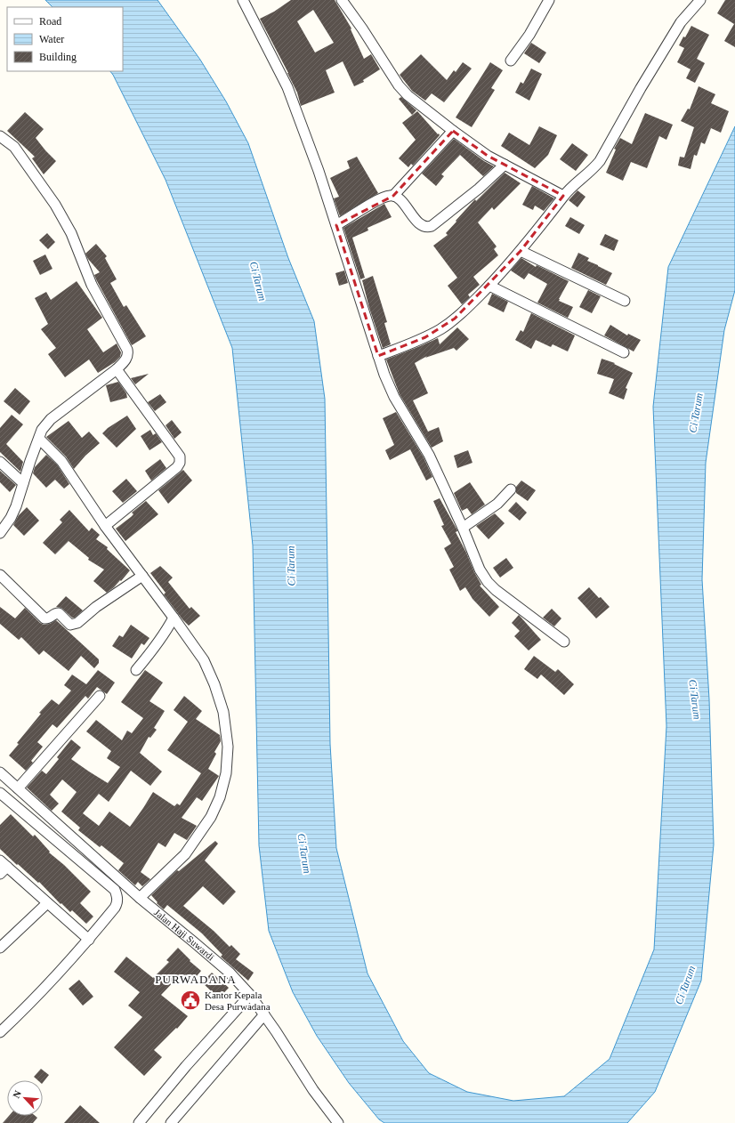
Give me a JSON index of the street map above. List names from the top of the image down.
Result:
{
  "streets": {
    "street": ["Jalan Haji Suwardi"]
  },
  "districts": ["PURWADANA"],
  "water": ["Ci Tarum"],
  "places": {
    "public building": ["Kantor Kepala Desa Purwadana"]
  },
  "legend": ["Road", "Water", "Building"],
  "north": "top left"
}
